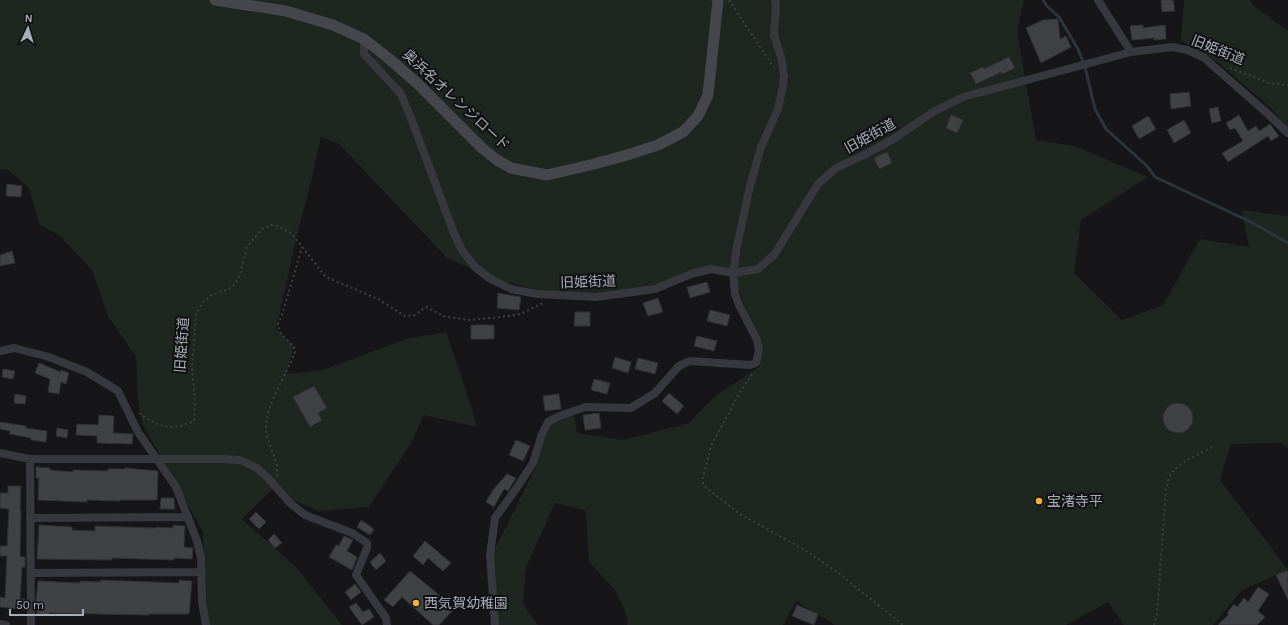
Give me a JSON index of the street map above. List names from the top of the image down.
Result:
{
  "streets": {
    "street": ["旧姫街道", "奥浜名オレンジロード"]
  },
  "places": ["宝渚寺平", "西気賀幼稚園"],
  "scale_bar": "50 m",
  "north": "top"
}
